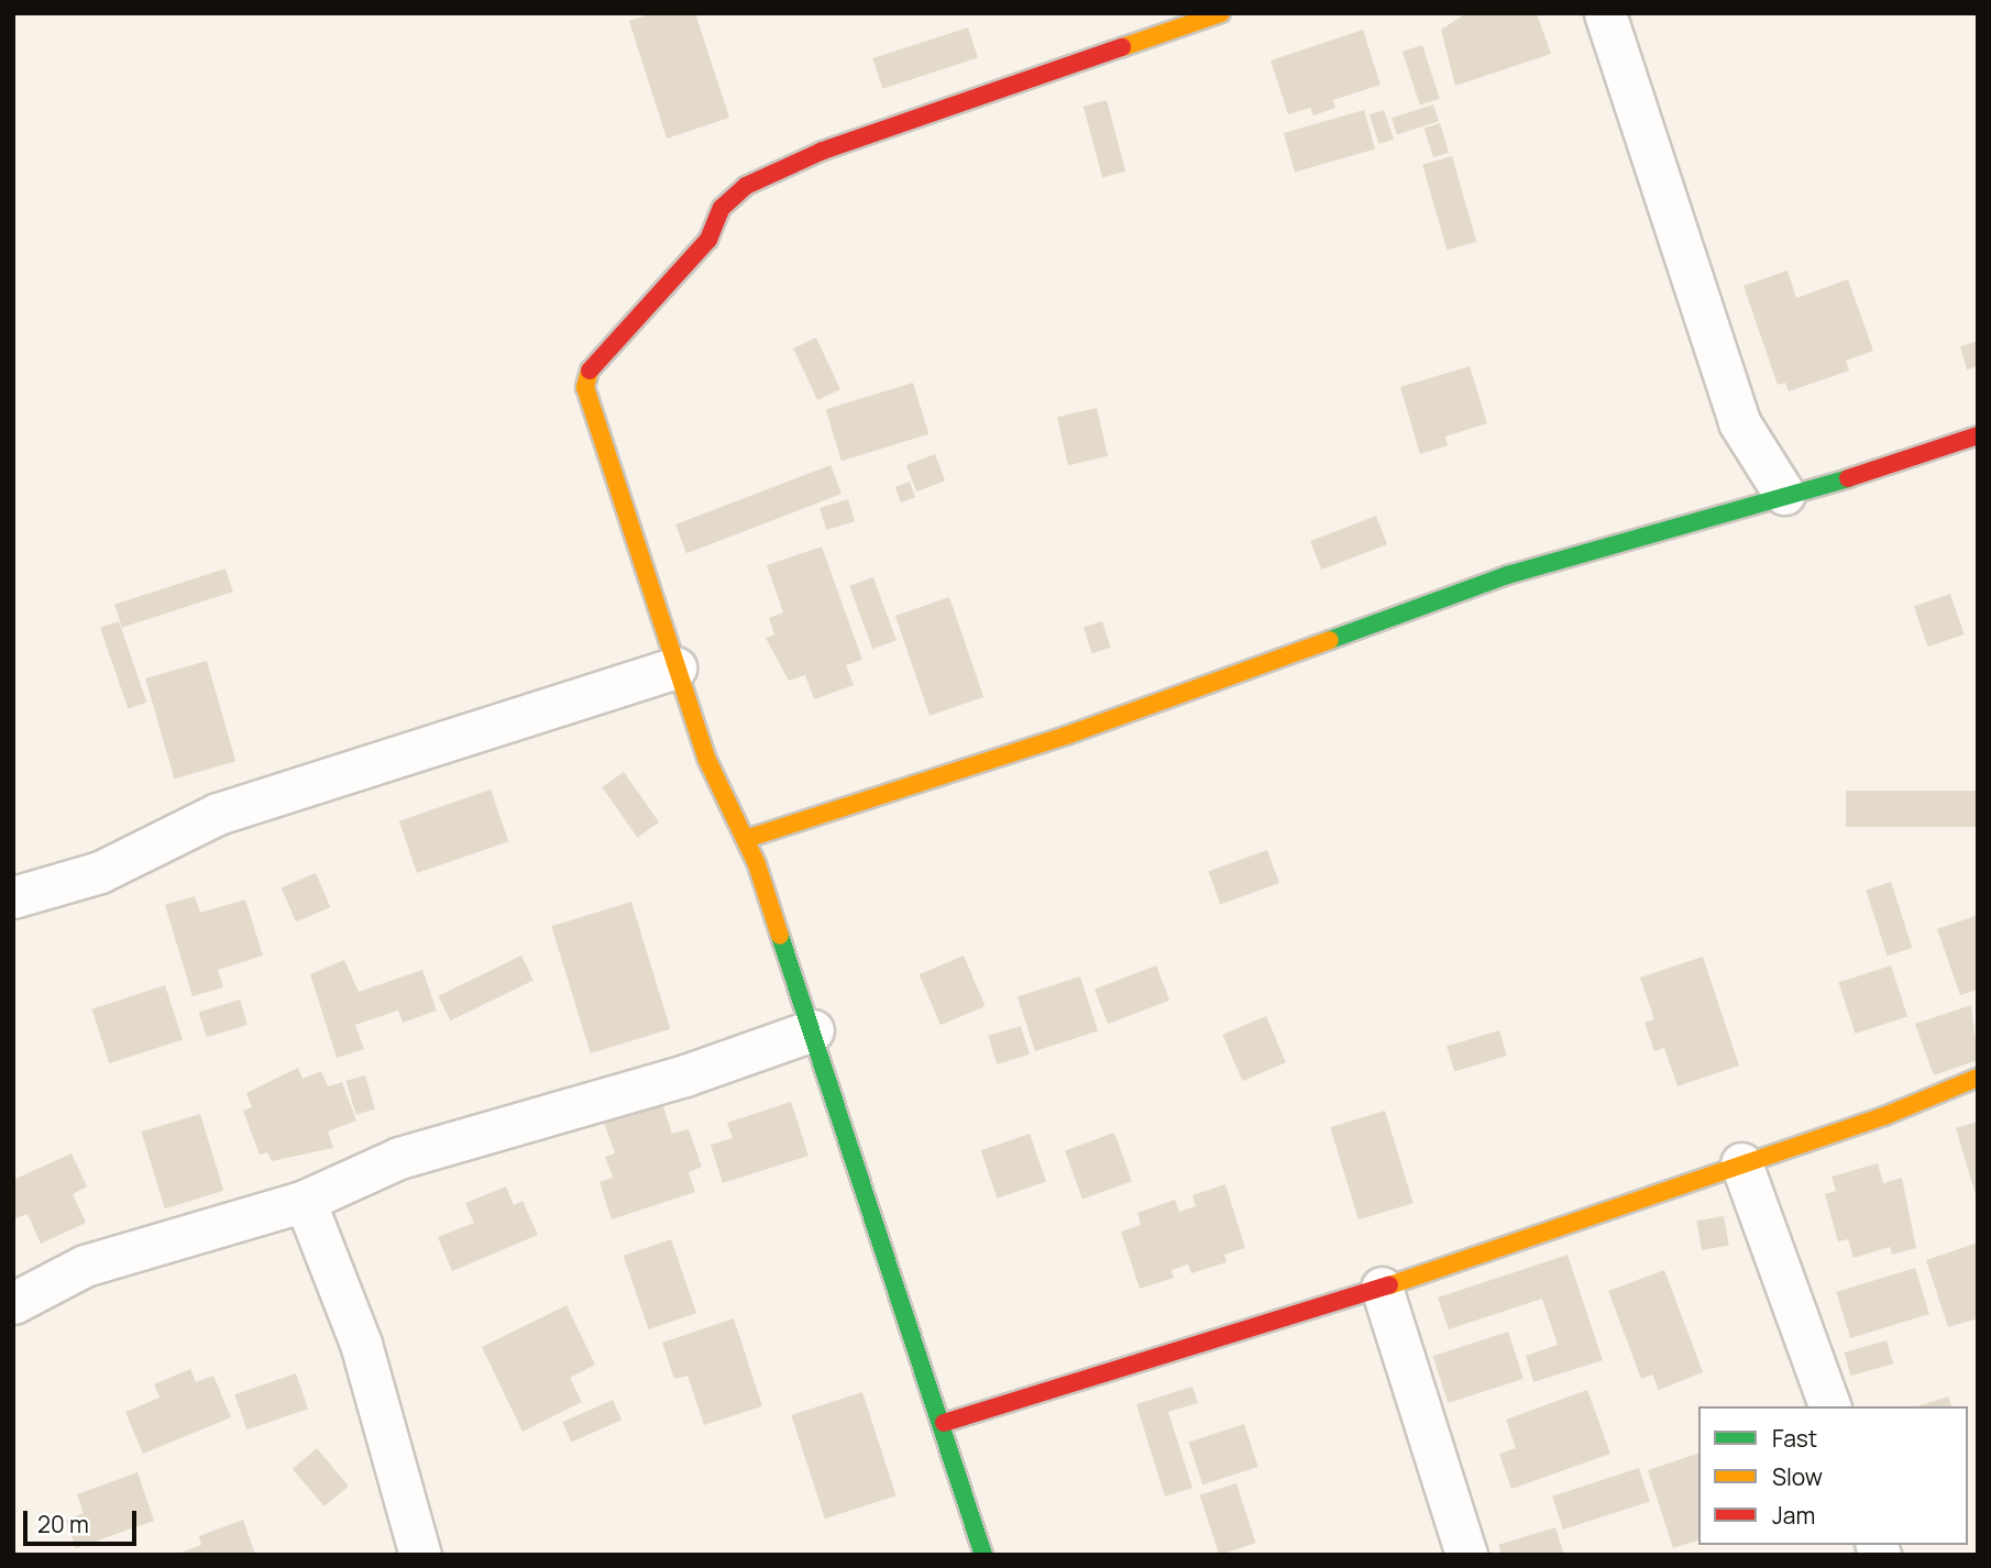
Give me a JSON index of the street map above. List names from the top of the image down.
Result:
{
  "legend": ["Fast", "Slow", "Jam"],
  "scale_bar": "20 m"
}
